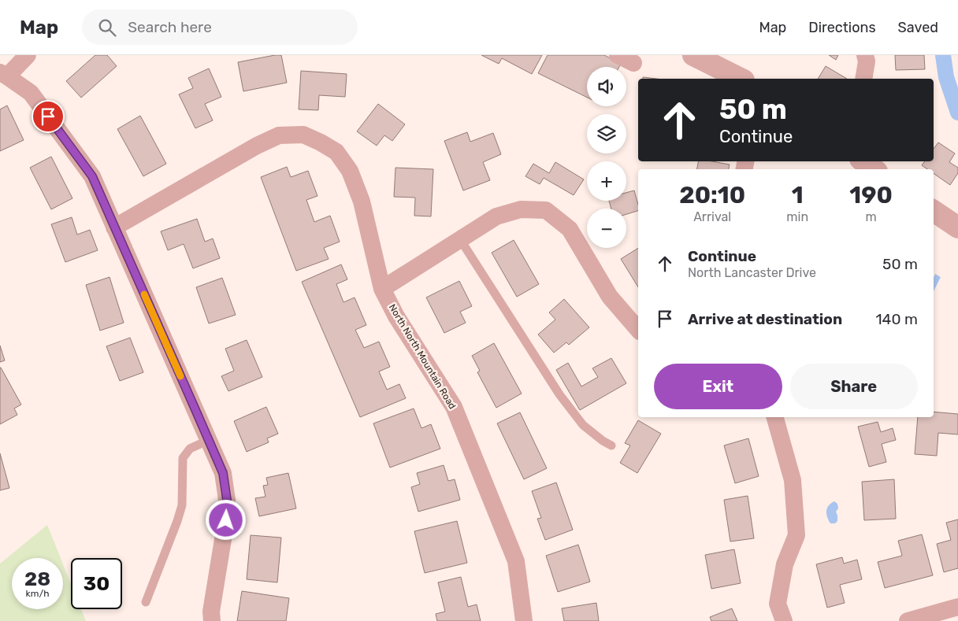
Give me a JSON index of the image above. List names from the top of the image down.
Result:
{
  "streets": {
    "street": ["North North Mountain Road"]
  },
  "page": {
    "header": "Map",
    "search": "Search here",
    "nav": ["Map", "Directions", "Saved"],
    "map_buttons": ["+", "−"],
    "turn": ["50 m", "Continue"],
    "eta": [
      "20:10",
      "Arrival",
      "1",
      "min",
      "190",
      "m"
    ],
    "list": [
      {
        "name": "Continue",
        "note": "North Lancaster Drive",
        "value": "50 m"
      },
      {
        "name": "Arrive at destination",
        "value": "140 m"
      }
    ],
    "buttons": ["Exit", "Share"],
    "speed": "28 km/h",
    "limit": "30"
  }
}
